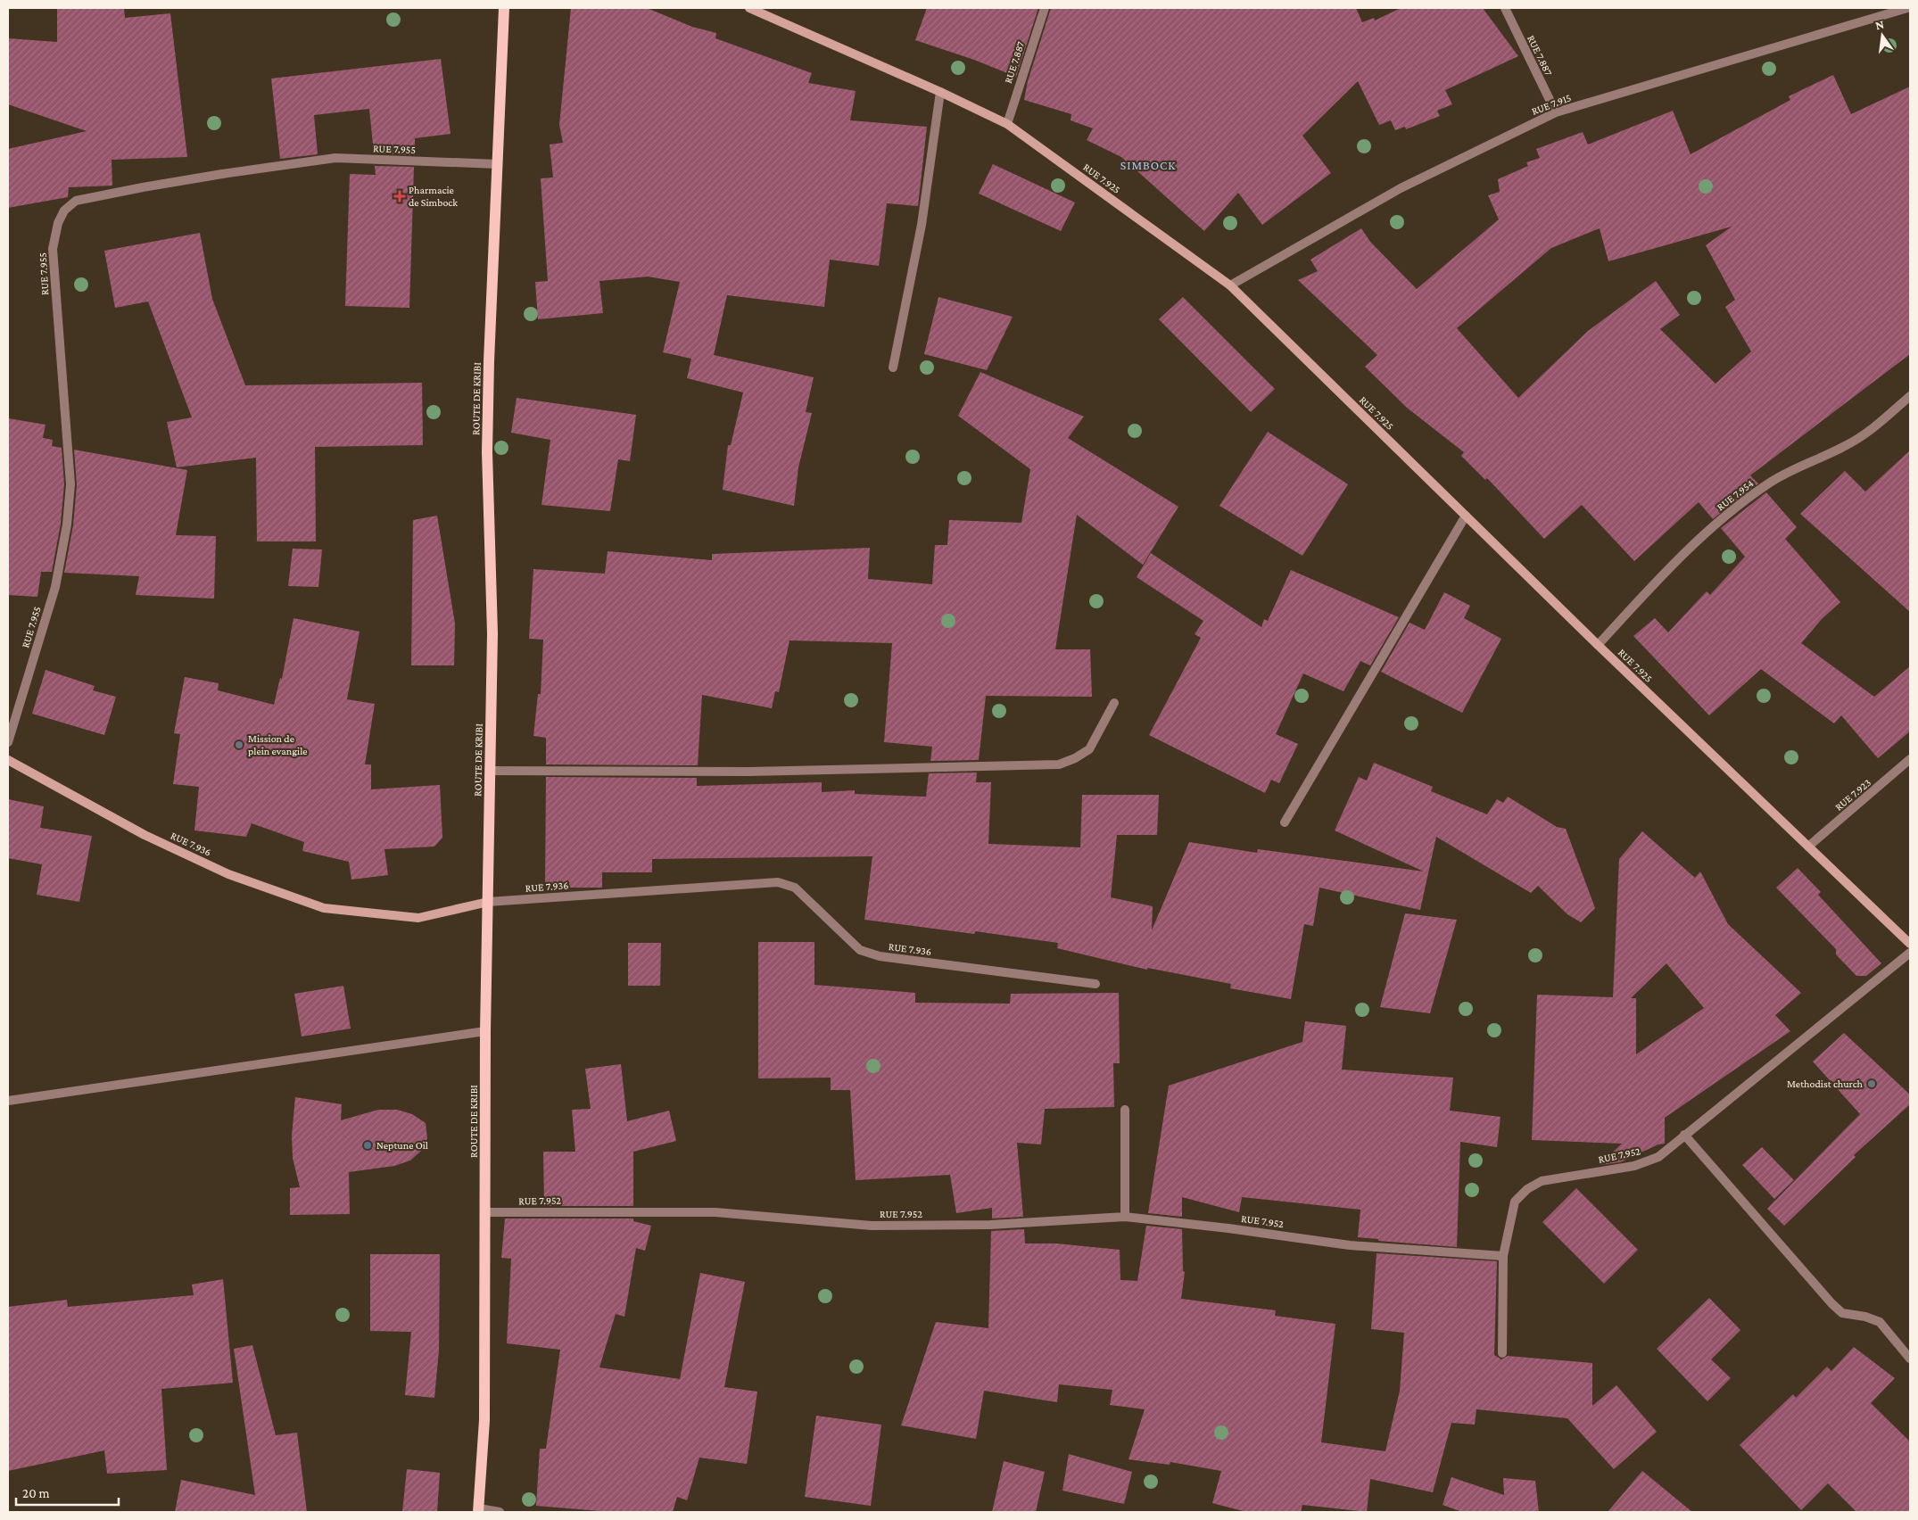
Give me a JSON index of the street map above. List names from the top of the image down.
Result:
{
  "streets": {
    "main road": ["ROUTE DE KRIBI"],
    "street": [
      "RUE 7.887",
      "RUE 7.915",
      "RUE 7.955",
      "RUE 7.925",
      "RUE 7.954",
      "RUE 7.923",
      "RUE 7.936",
      "RUE 7.952"
    ]
  },
  "crossings": [
    ["RUE 7.887", "RUE 7.915"],
    ["RUE 7.887", "RUE 7.925"],
    ["RUE 7.915", "RUE 7.925"],
    ["RUE 7.955", "ROUTE DE KRIBI"],
    ["RUE 7.925", "RUE 7.954"],
    ["RUE 7.925", "RUE 7.923"],
    ["ROUTE DE KRIBI", "RUE 7.936"],
    ["ROUTE DE KRIBI", "RUE 7.952"]
  ],
  "districts": ["SIMBOCK"],
  "places": {
    "health": ["Pharmacie de Simbock"],
    "other": ["Mission de plein evangile", "Methodist church", "Neptune Oil"]
  },
  "scale_bar": "20 m",
  "north": "top"
}
